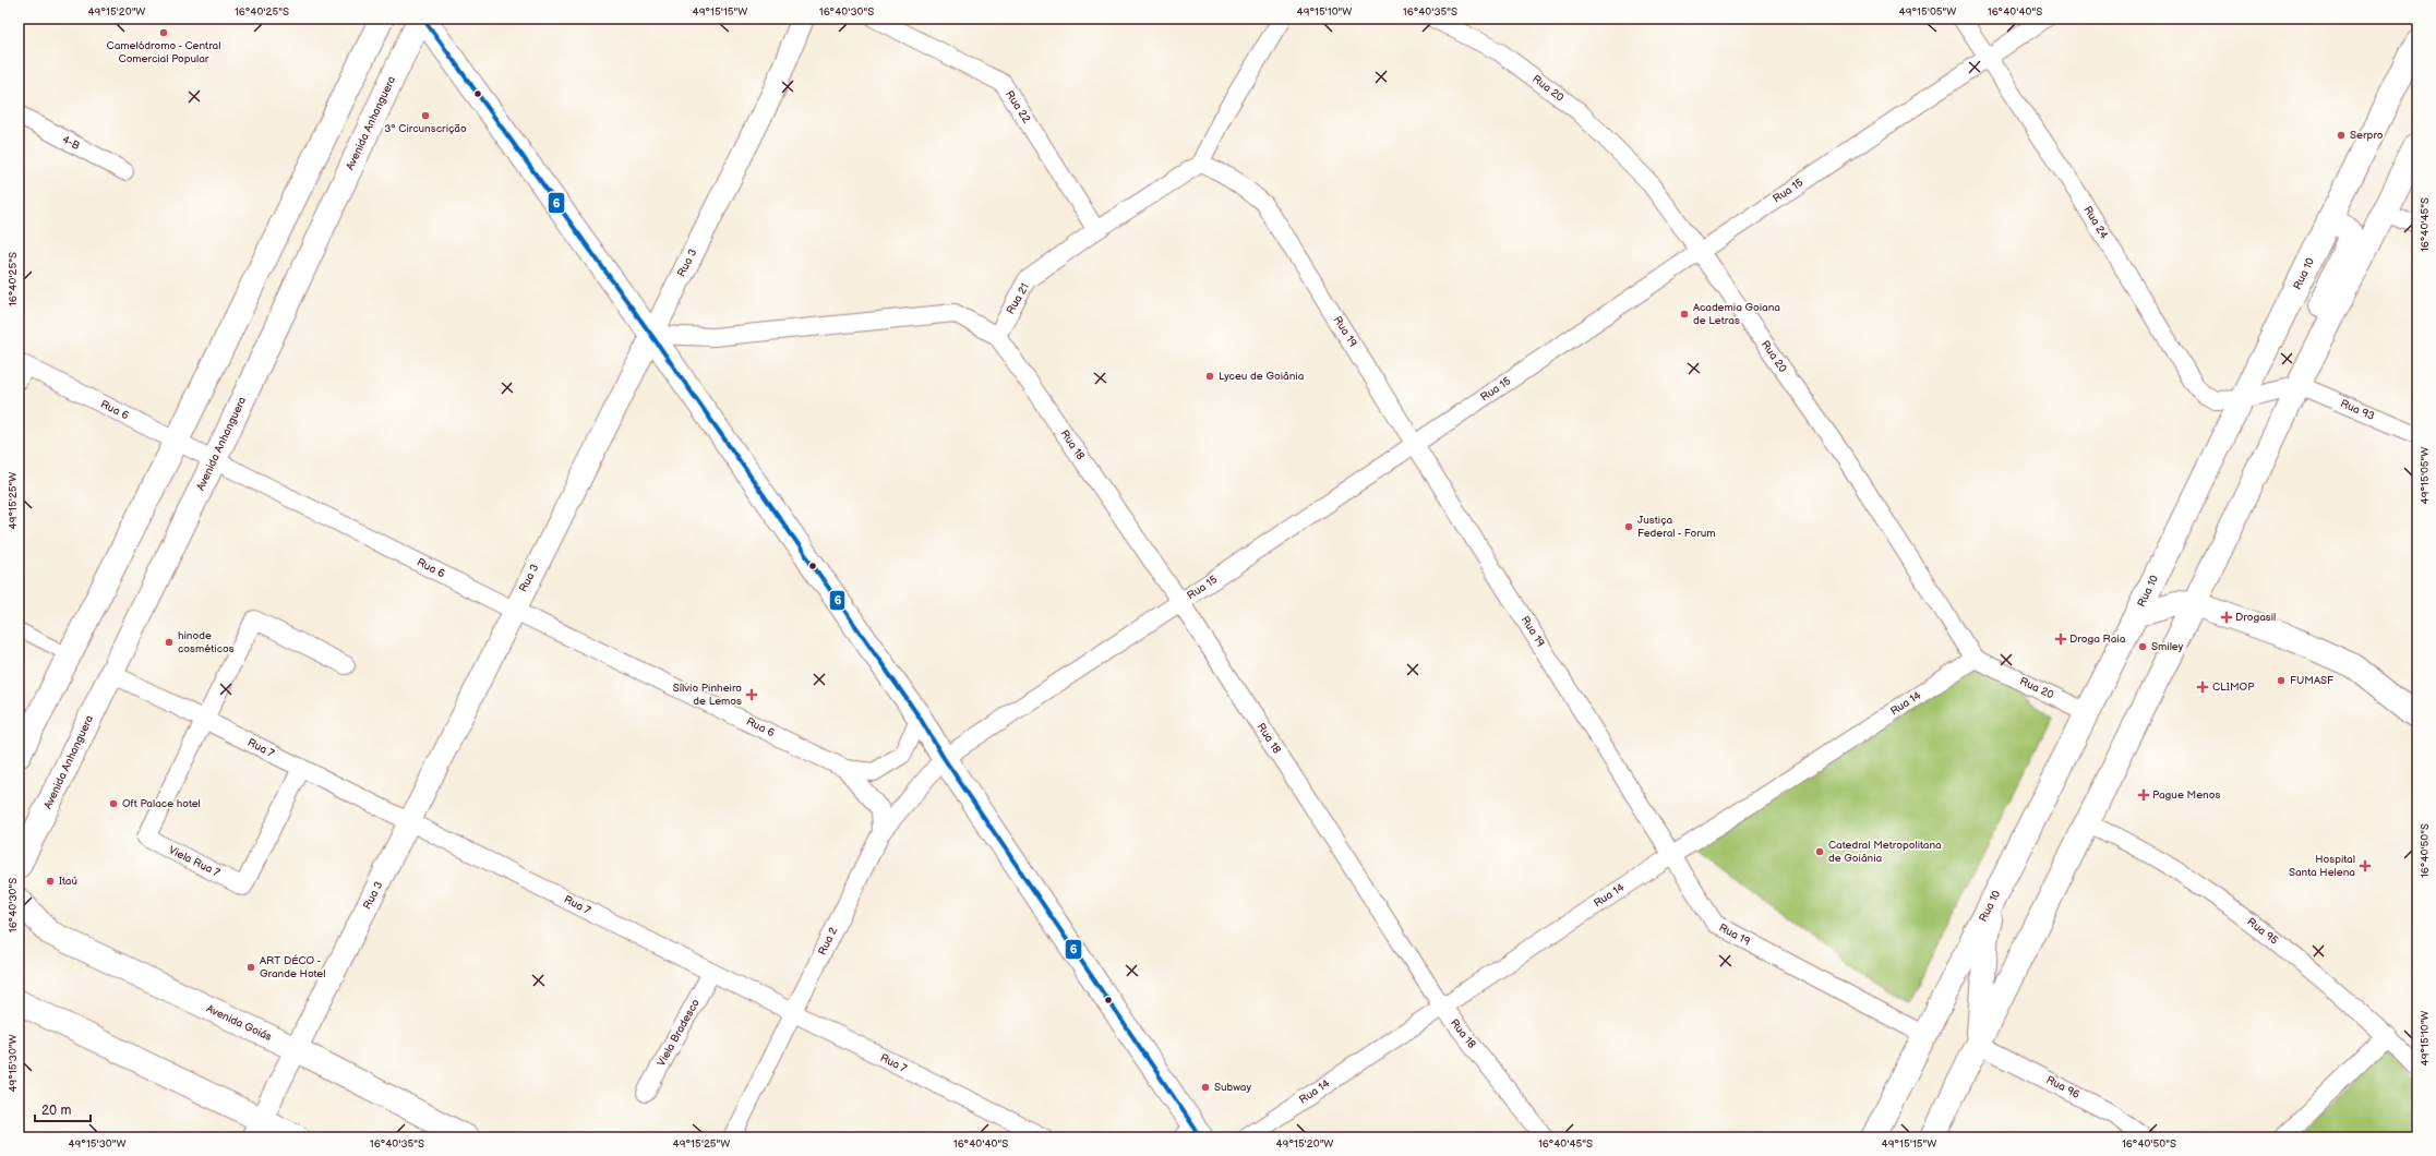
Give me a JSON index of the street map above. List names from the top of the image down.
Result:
{
  "streets": {
    "main road": ["Avenida Anhanguera", "Rua 10", "Avenida Goiás"],
    "street": [
      "Rua 20",
      "Rua 22",
      "4-B",
      "Rua 15",
      "Rua 24",
      "Rua 3",
      "Rua 21",
      "Rua 19",
      "Rua 6",
      "Rua 93",
      "Rua 18",
      "Rua 14",
      "Rua 7",
      "Viela Rua 7",
      "Rua 95",
      "Rua 2",
      "Viela Bradesco",
      "Rua 96"
    ]
  },
  "crossings": [
    ["Rua 20", "Rua 15"],
    ["Rua 20", "Rua 10"],
    ["Rua 20", "Rua 14"],
    ["Rua 22", "Rua 21"],
    ["Avenida Anhanguera", "Rua 6"],
    ["Avenida Anhanguera", "Rua 7"],
    ["Rua 15", "Rua 24"],
    ["Rua 15", "Rua 19"],
    ["Rua 15", "Rua 18"],
    ["Rua 15", "Rua 2"],
    ["Rua 24", "Rua 10"],
    ["Rua 24", "Rua 93"],
    ["Rua 3", "Rua 6"],
    ["Rua 3", "Rua 7"],
    ["Rua 3", "Avenida Goiás"],
    ["Rua 10", "Rua 19"],
    ["Rua 21", "Rua 19"],
    ["Rua 21", "Rua 18"],
    ["Rua 19", "Rua 14"],
    ["Rua 6", "Rua 2"],
    ["Rua 18", "Rua 14"],
    ["Rua 7", "Viela Rua 7"],
    ["Rua 7", "Rua 2"],
    ["Rua 7", "Viela Bradesco"]
  ],
  "places": {
    "other": [
      "Camelódromo - Central Comercial Popular",
      "3ª Circunscrição",
      "Serpro",
      "Academia Goiana de Letras",
      "Lyceu de Goiânia",
      "Justiça Federal - Forum",
      "hinode cosméticos",
      "Smiley",
      "FUMASF",
      "Oft Palace hotel",
      "Catedral Metropolitana de Goiânia",
      "Itaú",
      "ART DÉCO - Grande Hotel",
      "Subway"
    ],
    "health": [
      "Drogasil",
      "Droga Raia",
      "CLIMOP",
      "Sílvio Pinheiro de Lemos",
      "Pague Menos",
      "Hospital Santa Helena"
    ]
  },
  "lines": ["transit line 6"],
  "scale_bar": "20 m",
  "coordinates": [
    "49°15'20\"W",
    "16°40'25\"S",
    "49°15'15\"W",
    "16°40'30\"S",
    "49°15'10\"W",
    "16°40'35\"S",
    "49°15'05\"W",
    "16°40'40\"S",
    "16°40'45\"S",
    "49°15'25\"W",
    "16°40'50\"S",
    "49°15'30\"W"
  ]
}
